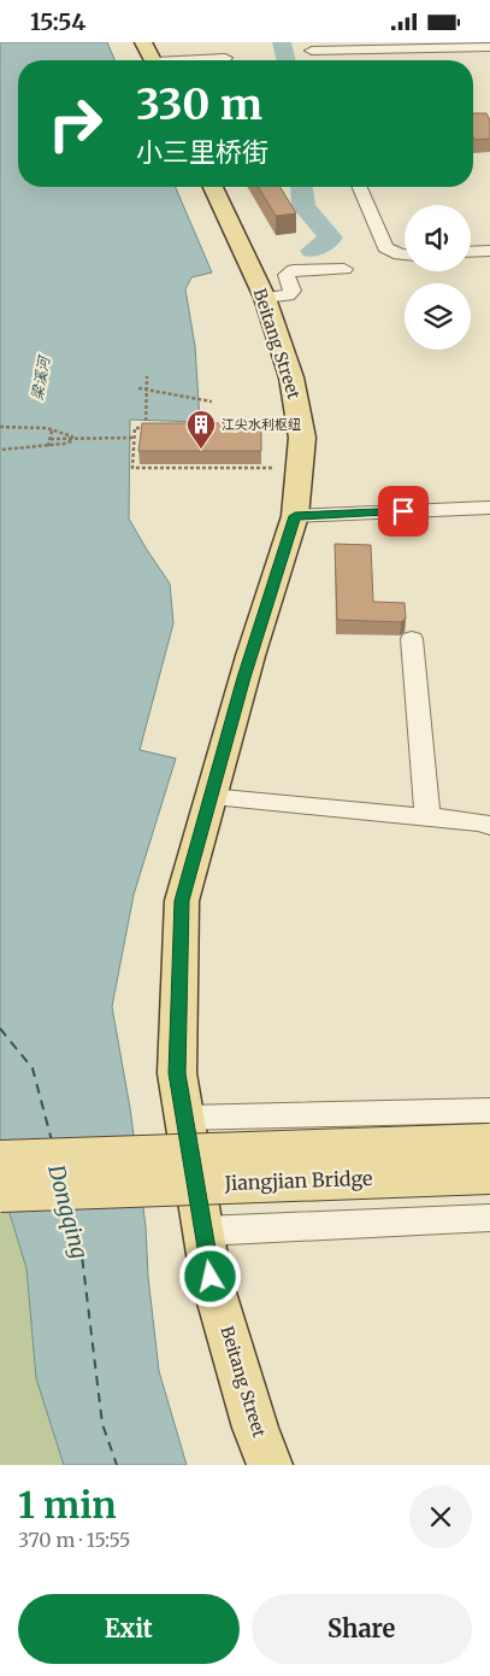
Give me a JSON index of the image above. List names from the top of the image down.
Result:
{
  "streets": {
    "main road": ["Beitang Street", "Jiangjian Bridge"]
  },
  "water": ["梁溪河", "Dongqing"],
  "places": {
    "building": ["江尖水利枢纽"]
  },
  "page": {
    "status": "15:54",
    "turn": ["330 m", "小三里桥街"],
    "heading": ["1 min", "370 m · 15:55"],
    "buttons": ["Exit", "Share"]
  }
}
